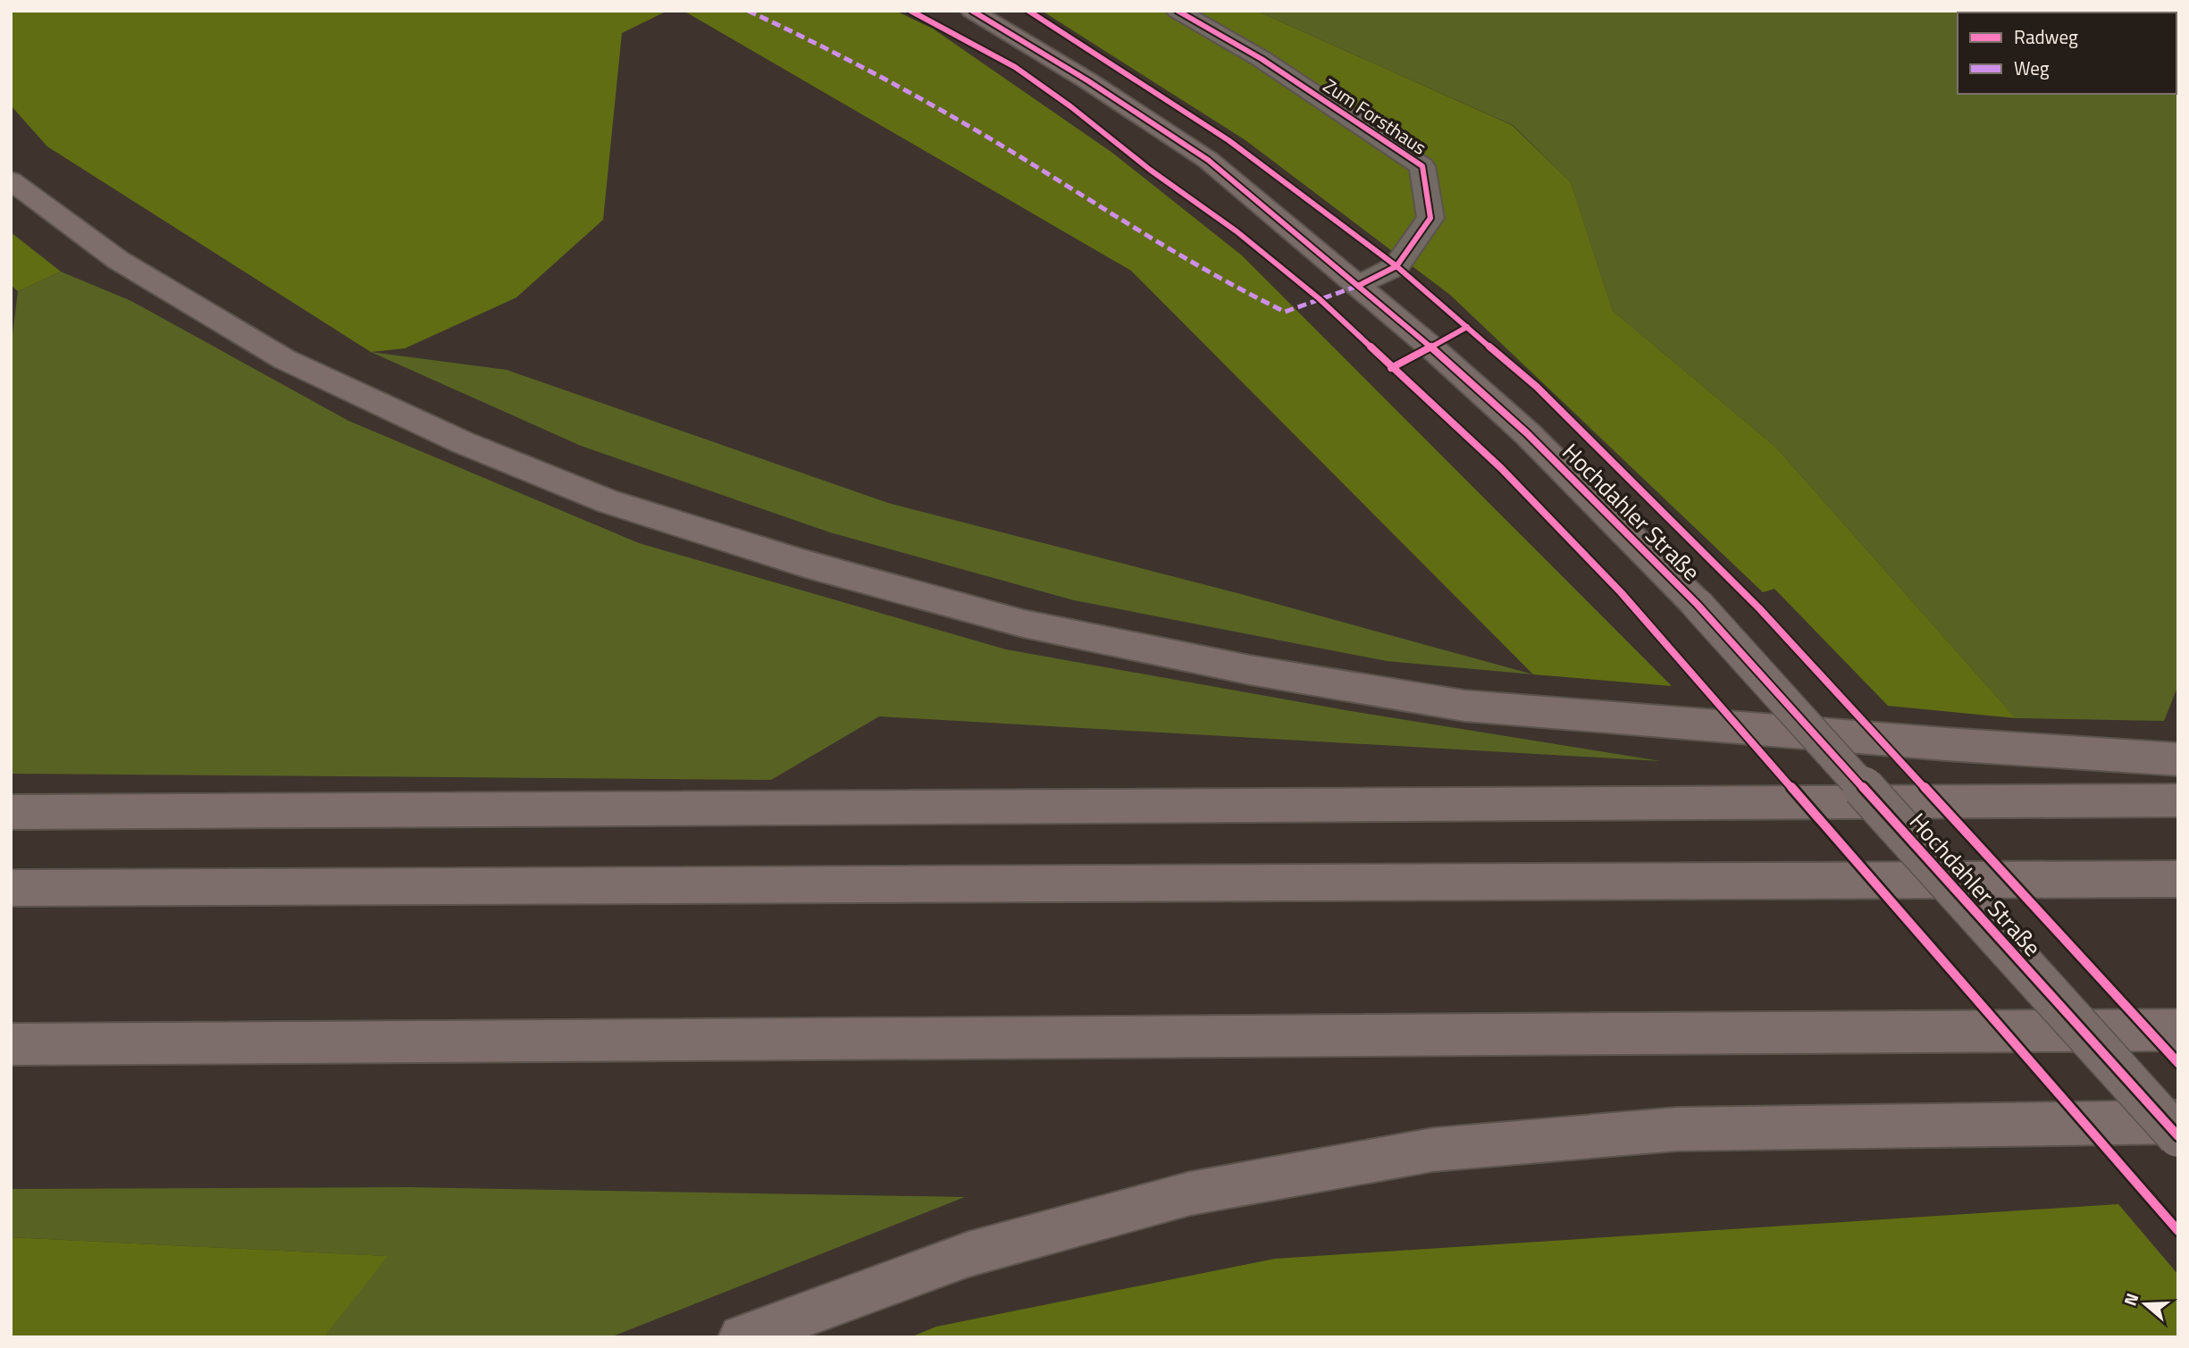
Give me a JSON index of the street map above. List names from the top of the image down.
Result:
{
  "streets": {
    "main road": ["Hochdahler Straße"],
    "street": ["Zum Forsthaus"]
  },
  "crossings": [
    ["Zum Forsthaus", "Hochdahler Straße"]
  ],
  "legend": ["Radweg", "Weg"],
  "north": "left"
}
